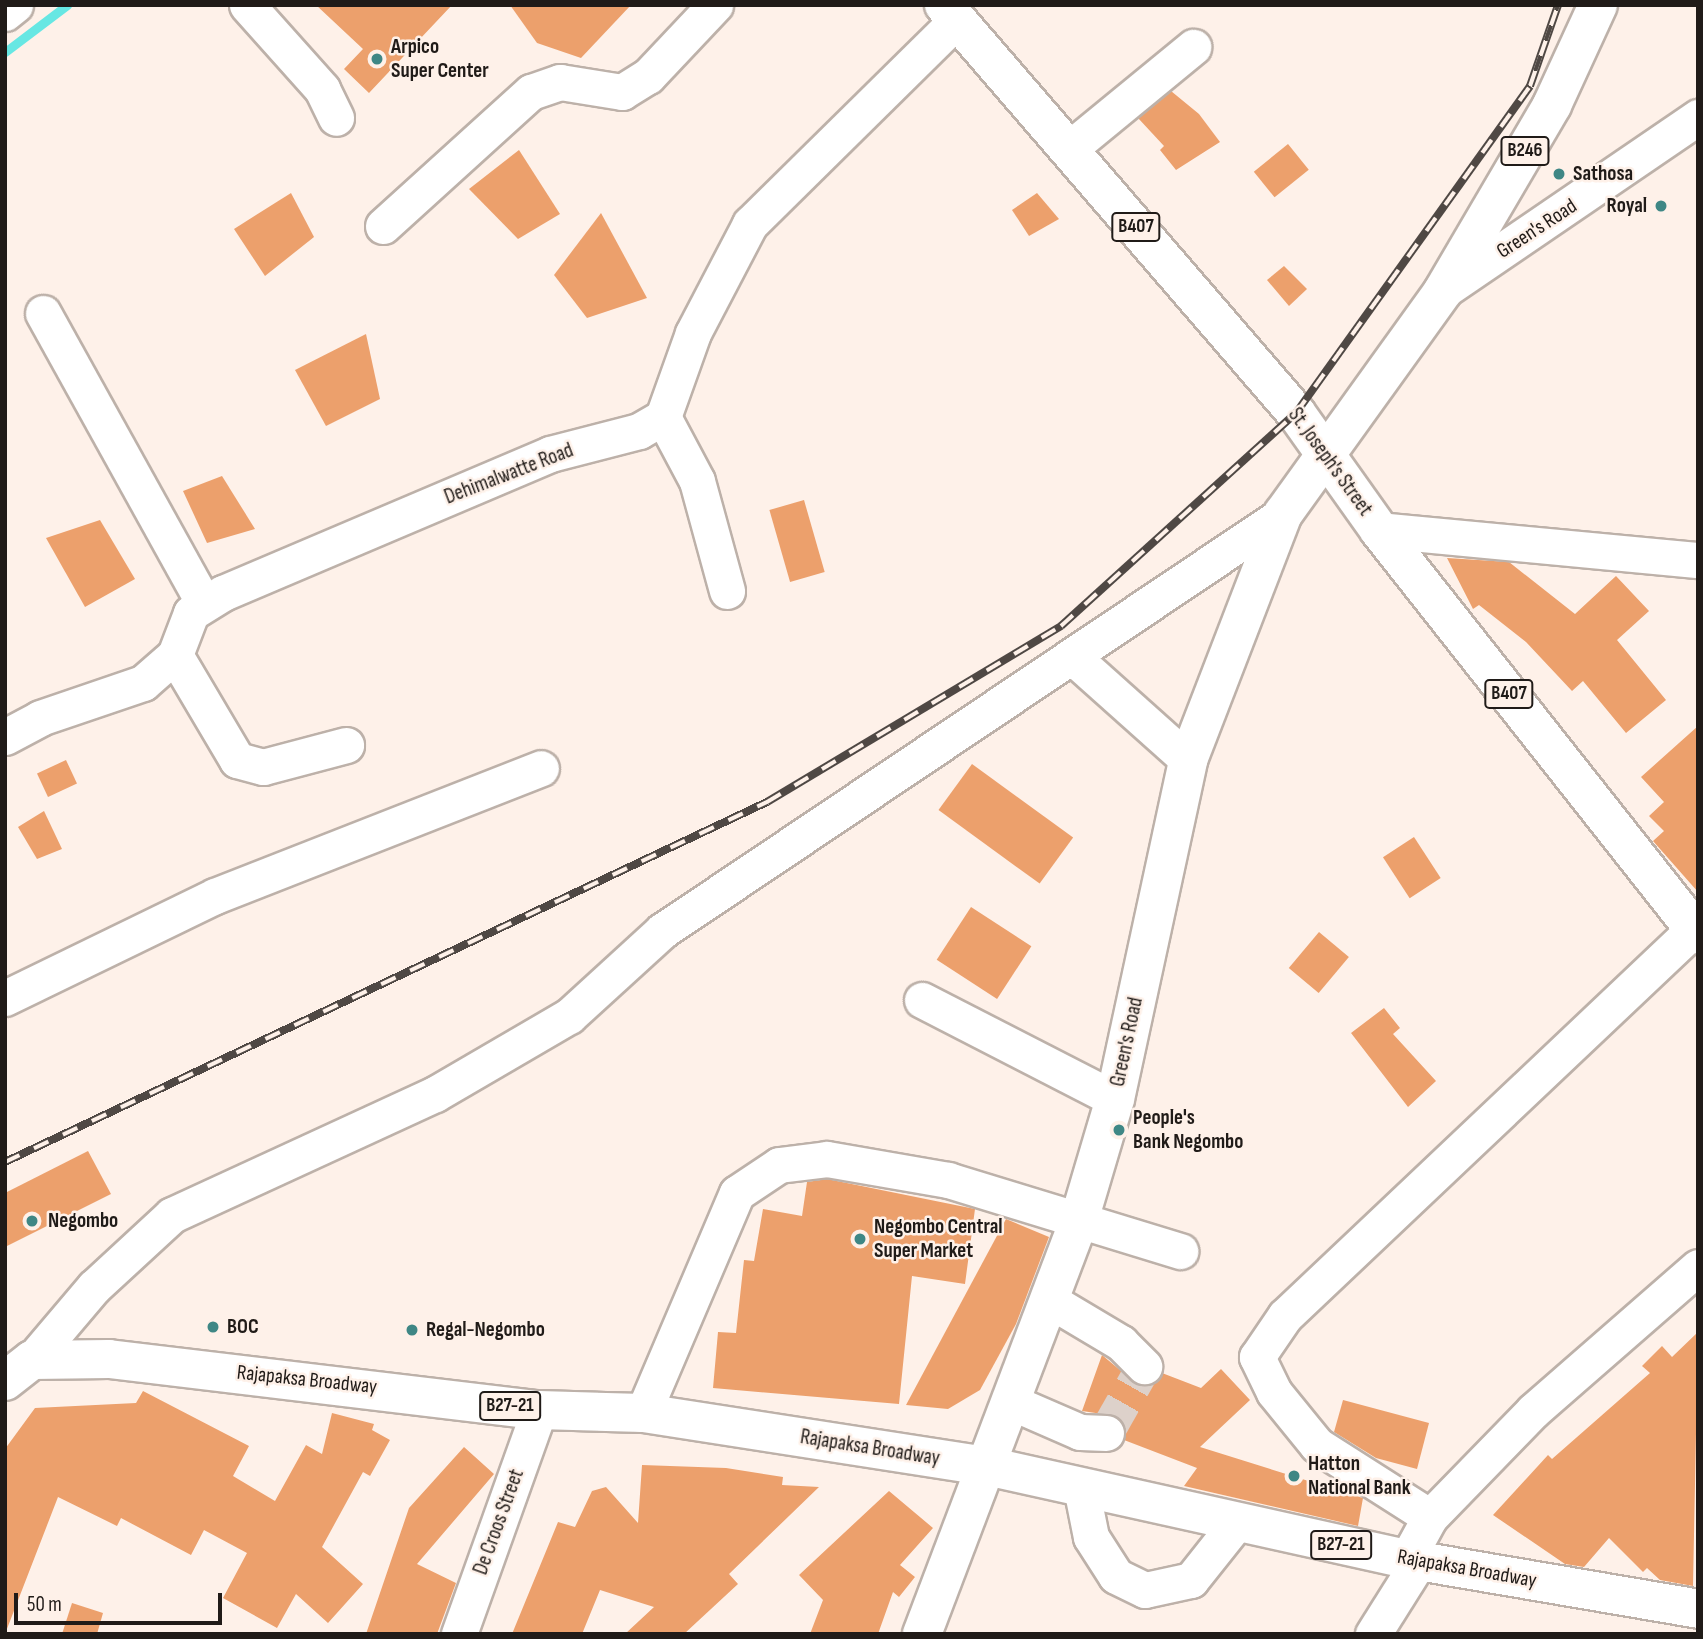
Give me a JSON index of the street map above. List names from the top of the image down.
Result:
{
  "streets": {
    "main road": [
      "B246",
      "B407",
      "Green's Road",
      "St. Joseph's Street",
      "Rajapaksa Broadway",
      "B27-21"
    ],
    "street": ["Dehimalwatte Road", "De Croos Street"]
  },
  "crossings": [
    ["B246", "Green's Road"],
    ["B246", "St. Joseph's Street"],
    ["Green's Road", "St. Joseph's Street"],
    ["Green's Road", "Rajapaksa Broadway"],
    ["Rajapaksa Broadway", "De Croos Street"]
  ],
  "places": [
    "Arpico Super Center",
    "Sathosa",
    "Royal",
    "People's Bank Negombo",
    "Negombo",
    "Negombo Central Super Market",
    "BOC",
    "Regal-Negombo",
    "Hatton National Bank"
  ],
  "scale_bar": "50 m"
}
